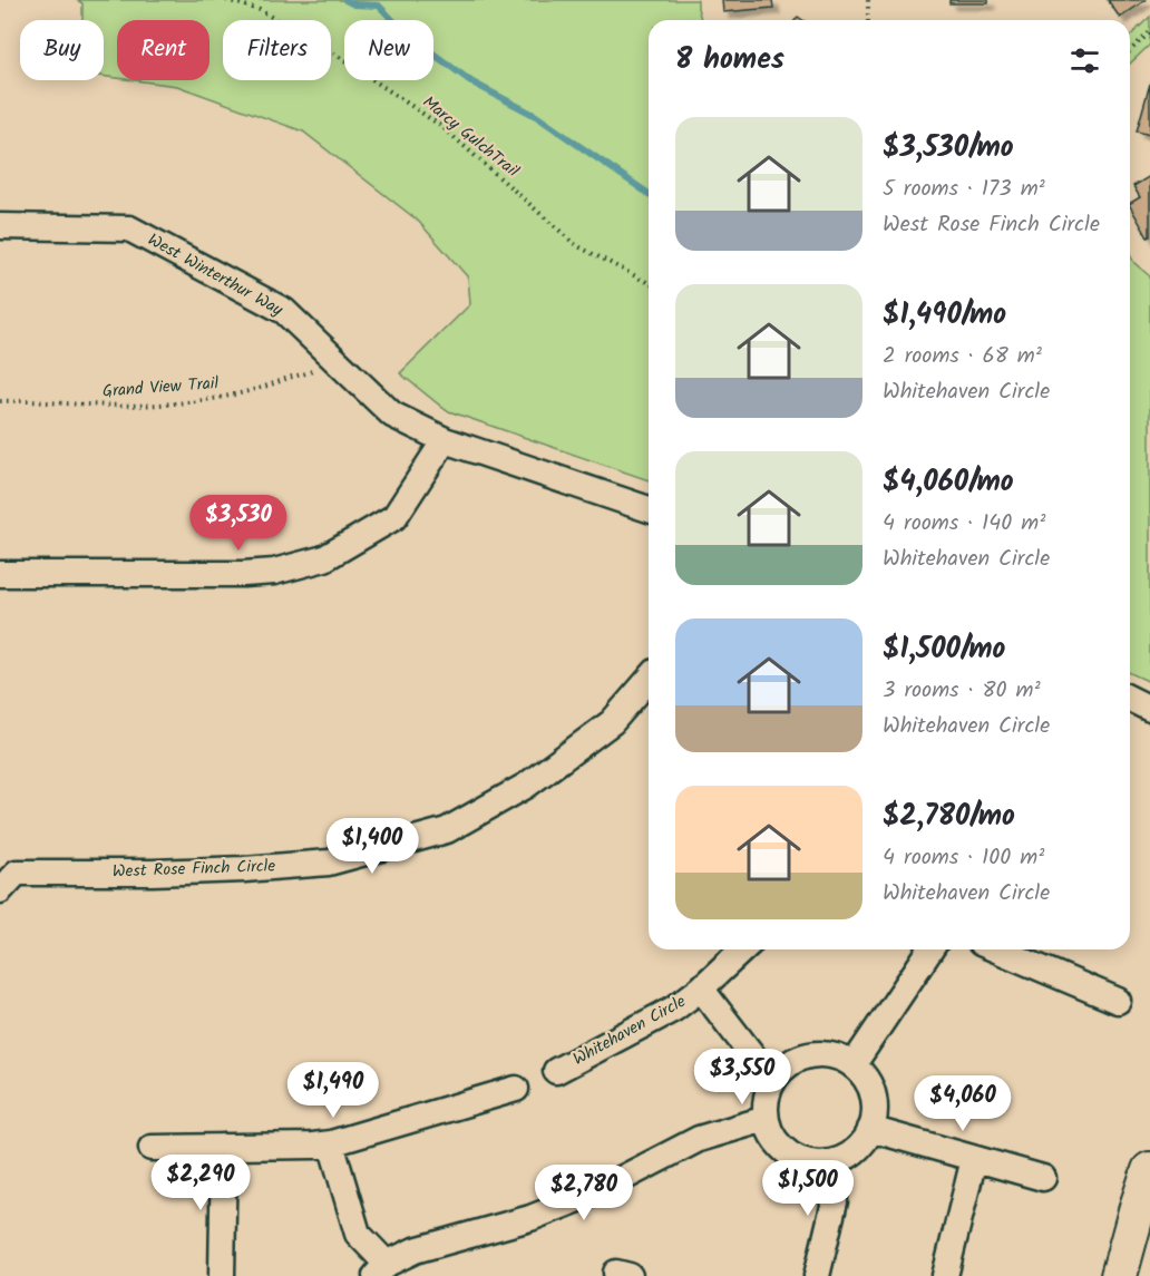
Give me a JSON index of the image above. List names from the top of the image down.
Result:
{
  "streets": {
    "street": ["West Winterthur Way", "West Rose Finch Circle", "Whitehaven Circle"],
    "path": ["Marcy GulchTrail", "Grand View Trail"]
  },
  "page": {
    "chip": [
      "Buy",
      "Rent",
      "Filters",
      "New"
    ],
    "heading": "8 homes",
    "list": [
      {
        "name": "$3,530/mo",
        "note": "5 rooms · 173 m² · West Rose Finch Circle"
      },
      {
        "name": "$1,490/mo",
        "note": "2 rooms · 68 m² · Whitehaven Circle"
      },
      {
        "name": "$4,060/mo",
        "note": "4 rooms · 140 m² · Whitehaven Circle"
      },
      {
        "name": "$1,500/mo",
        "note": "3 rooms · 80 m² · Whitehaven Circle"
      },
      {
        "name": "$2,780/mo",
        "note": "4 rooms · 100 m² · Whitehaven Circle"
      }
    ],
    "price": [
      "$3,530",
      "$1,400",
      "$3,550",
      "$1,490",
      "$4,060",
      "$2,290",
      "$1,500",
      "$2,780"
    ]
  }
}
